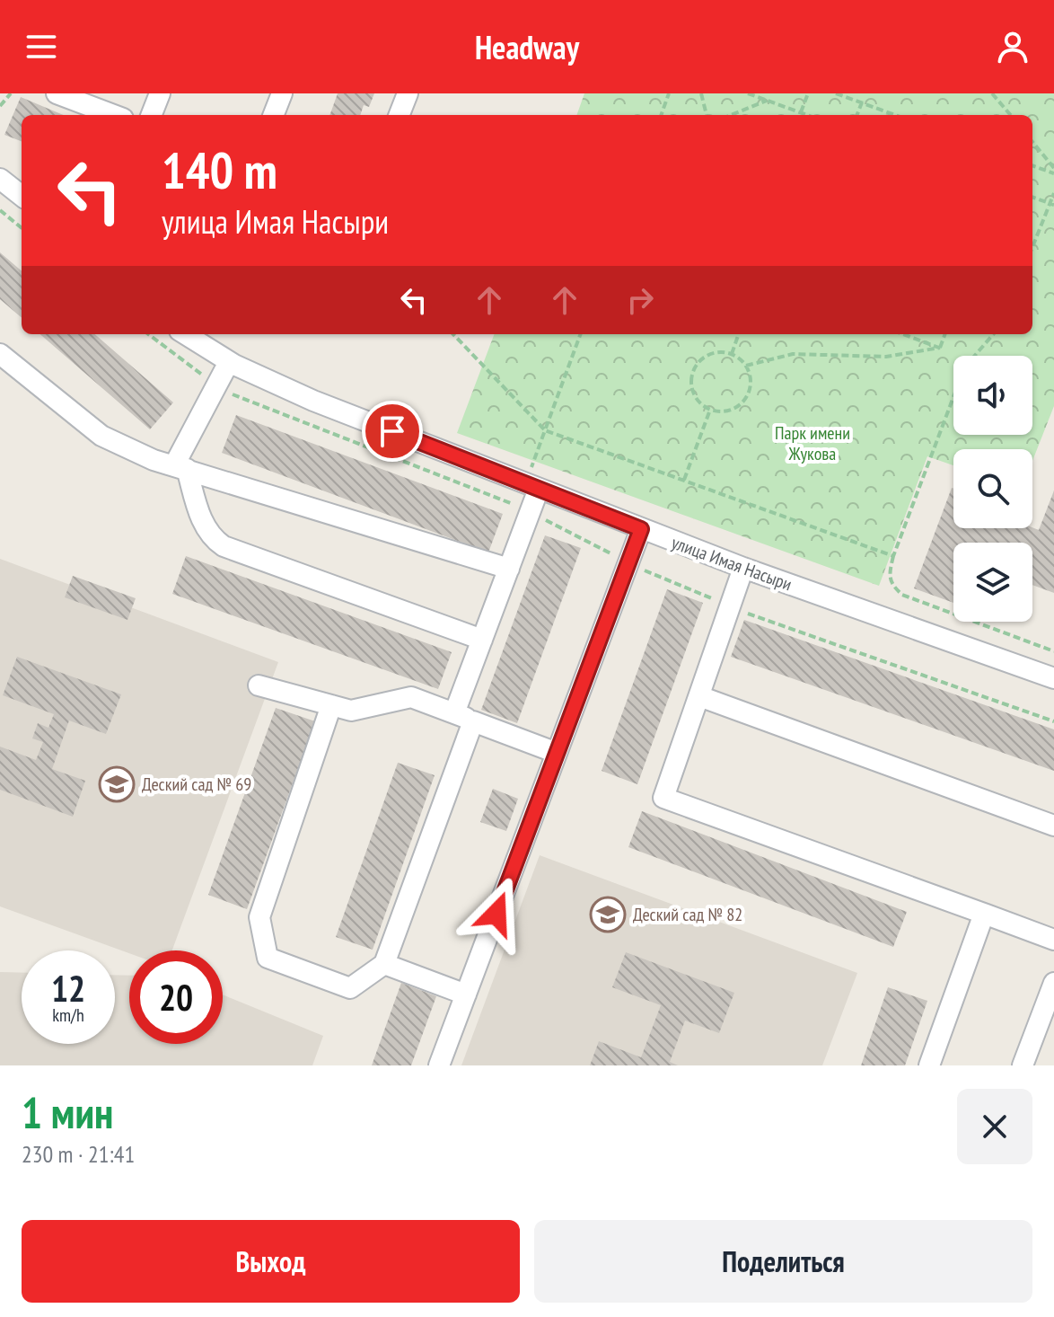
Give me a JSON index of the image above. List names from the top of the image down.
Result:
{
  "streets": {
    "street": ["улица Имая Насыри"]
  },
  "parks": ["Парк имени Жукова"],
  "places": {
    "school or university": ["Деский сад № 69", "Деский сад № 82"]
  },
  "page": {
    "header": "Headway",
    "turn": ["140 m", "улица Имая Насыри"],
    "speed": "12 km/h",
    "limit": "20",
    "heading": ["1 мин", "230 m · 21:41"],
    "buttons": ["Выход", "Поделиться"]
  }
}
